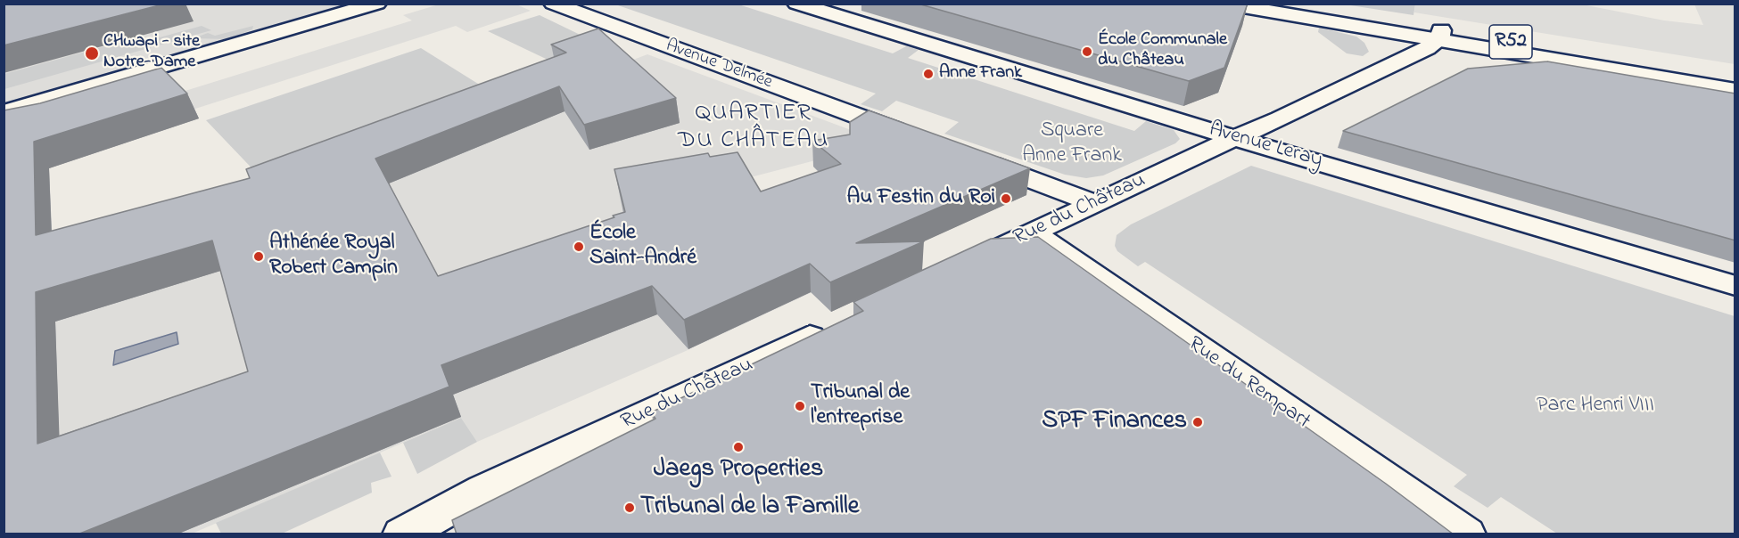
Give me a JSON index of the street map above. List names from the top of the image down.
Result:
{
  "streets": {
    "street": [
      "R52",
      "Avenue Delmée",
      "Avenue Leray",
      "Rue du Château",
      "Rue du Rempart"
    ]
  },
  "crossings": [
    ["R52", "Rue du Château"],
    ["Avenue Leray", "Rue du Château"],
    ["Rue du Château", "Rue du Rempart"]
  ],
  "districts": ["QUARTIER DU CHÂTEAU"],
  "parks": ["Square Anne Frank", "Parc Henri VIII"],
  "places": [
    "École Communale du Château",
    "CHwapi - site Notre-Dame",
    "Anne Frank",
    "Au Festin du Roi",
    "École Saint-André",
    "Athénée Royal Robert Campin",
    "Tribunal de l'entreprise",
    "SPF Finances",
    "Jaegs Properties",
    "Tribunal de la Famille"
  ]
}
